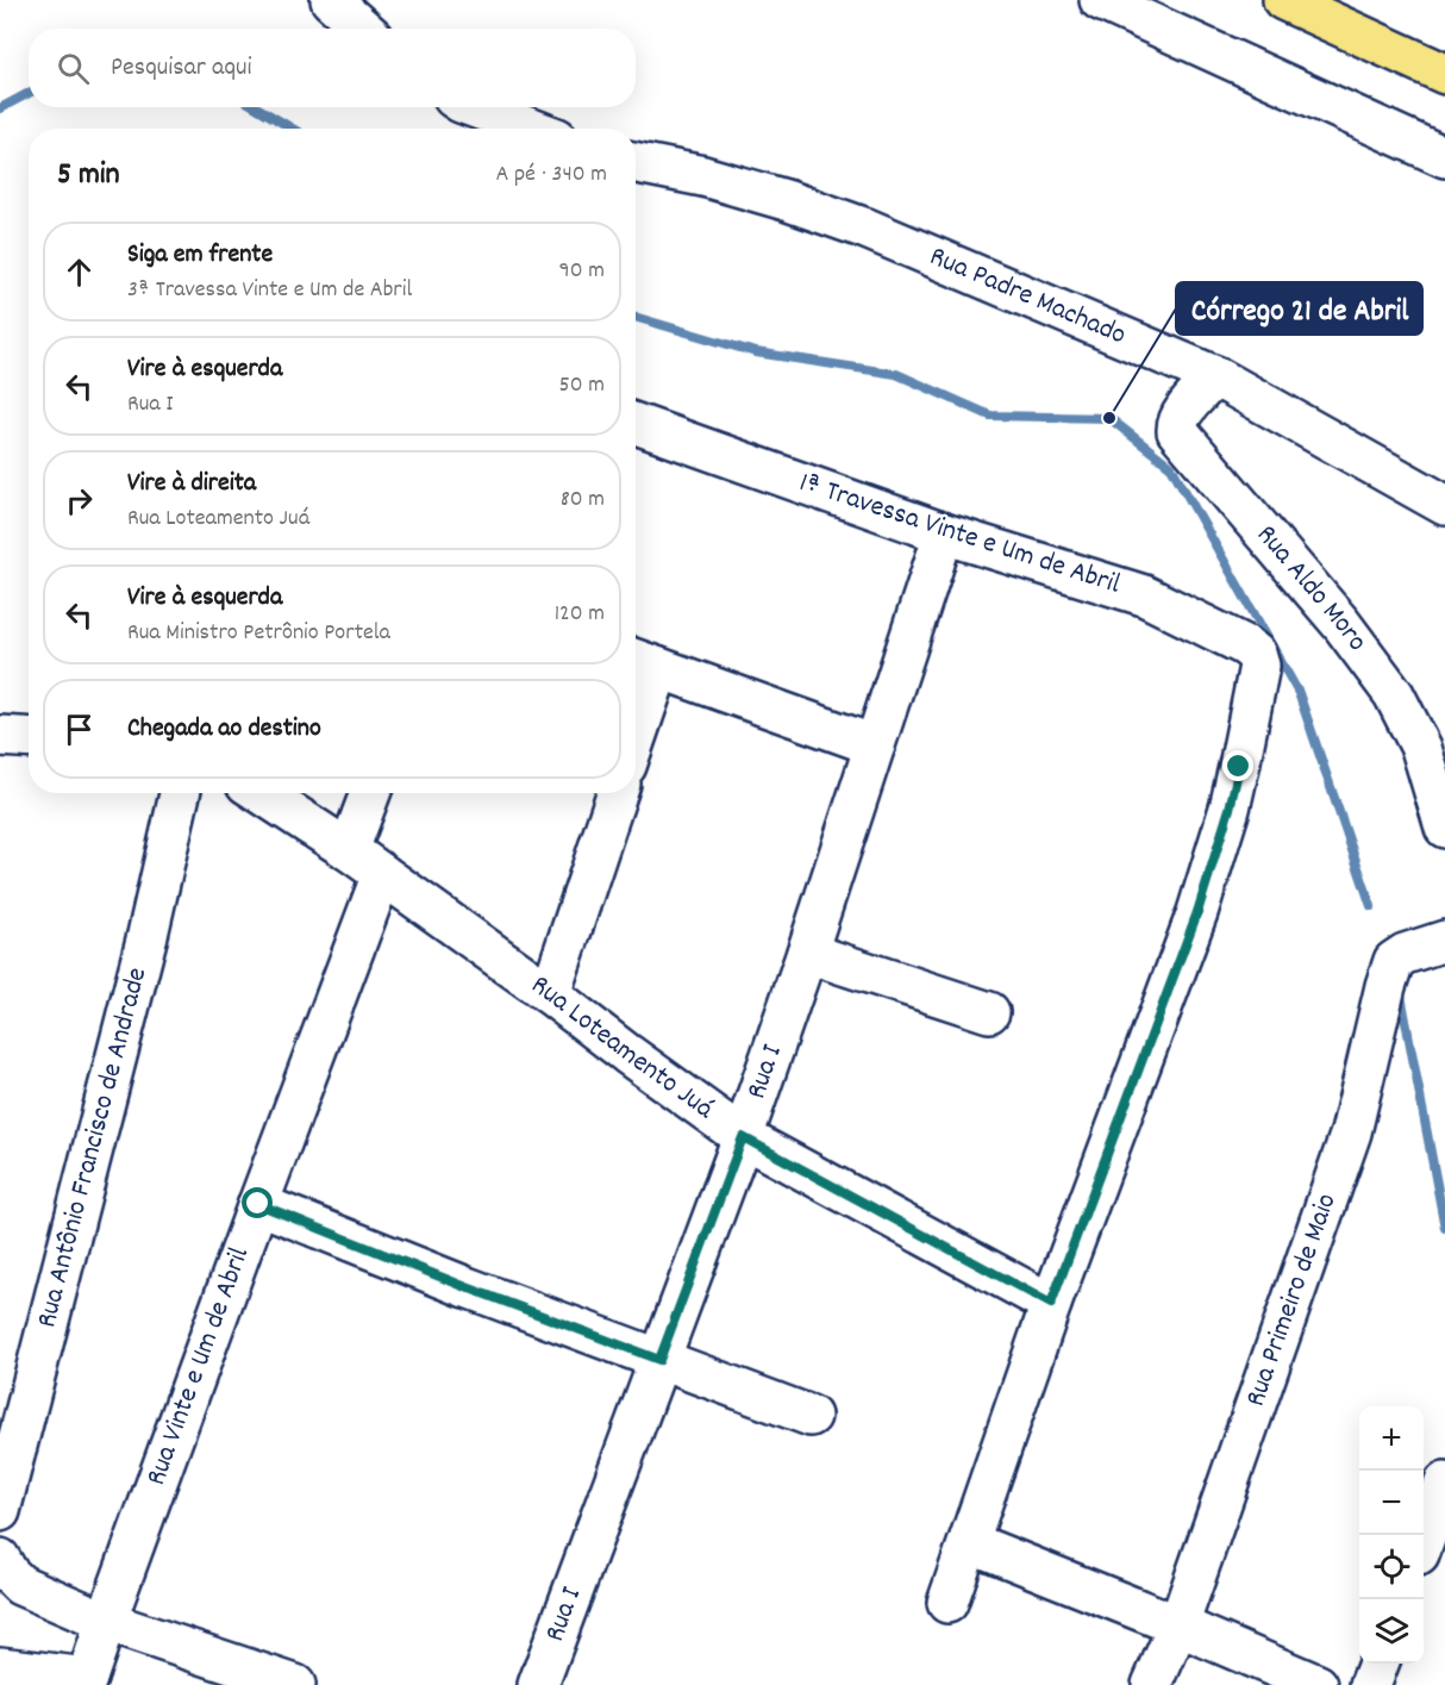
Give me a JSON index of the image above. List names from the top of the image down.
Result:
{
  "streets": {
    "street": [
      "Rua Padre Machado",
      "1ª Travessa Vinte e Um de Abril",
      "Rua Aldo Moro",
      "Rua Loteamento Juá",
      "Rua I",
      "Rua Antônio Francisco de Andrade",
      "Rua Primeiro de Maio",
      "Rua Vinte e Um de Abril"
    ]
  },
  "crossings": [
    ["Rua Padre Machado", "Rua Aldo Moro"],
    ["1ª Travessa Vinte e Um de Abril", "Rua Loteamento Juá"],
    ["1ª Travessa Vinte e Um de Abril", "Rua I"],
    ["Rua Loteamento Juá", "Rua I"],
    ["Rua Loteamento Juá", "Rua Vinte e Um de Abril"]
  ],
  "places": ["Córrego 21 de Abril"],
  "page": {
    "search": "Pesquisar aqui",
    "heading": ["5 min", "A pé · 340 m"],
    "list": [
      ["Siga em frente", "3ª Travessa Vinte e Um de Abril", "90 m"],
      ["Vire à esquerda", "Rua I", "50 m"],
      ["Vire à direita", "Rua Loteamento Juá", "80 m"],
      ["Vire à esquerda", "Rua Ministro Petrônio Portela", "120 m"],
      "Chegada ao destino"
    ],
    "map_buttons": ["+", "−"]
  }
}
